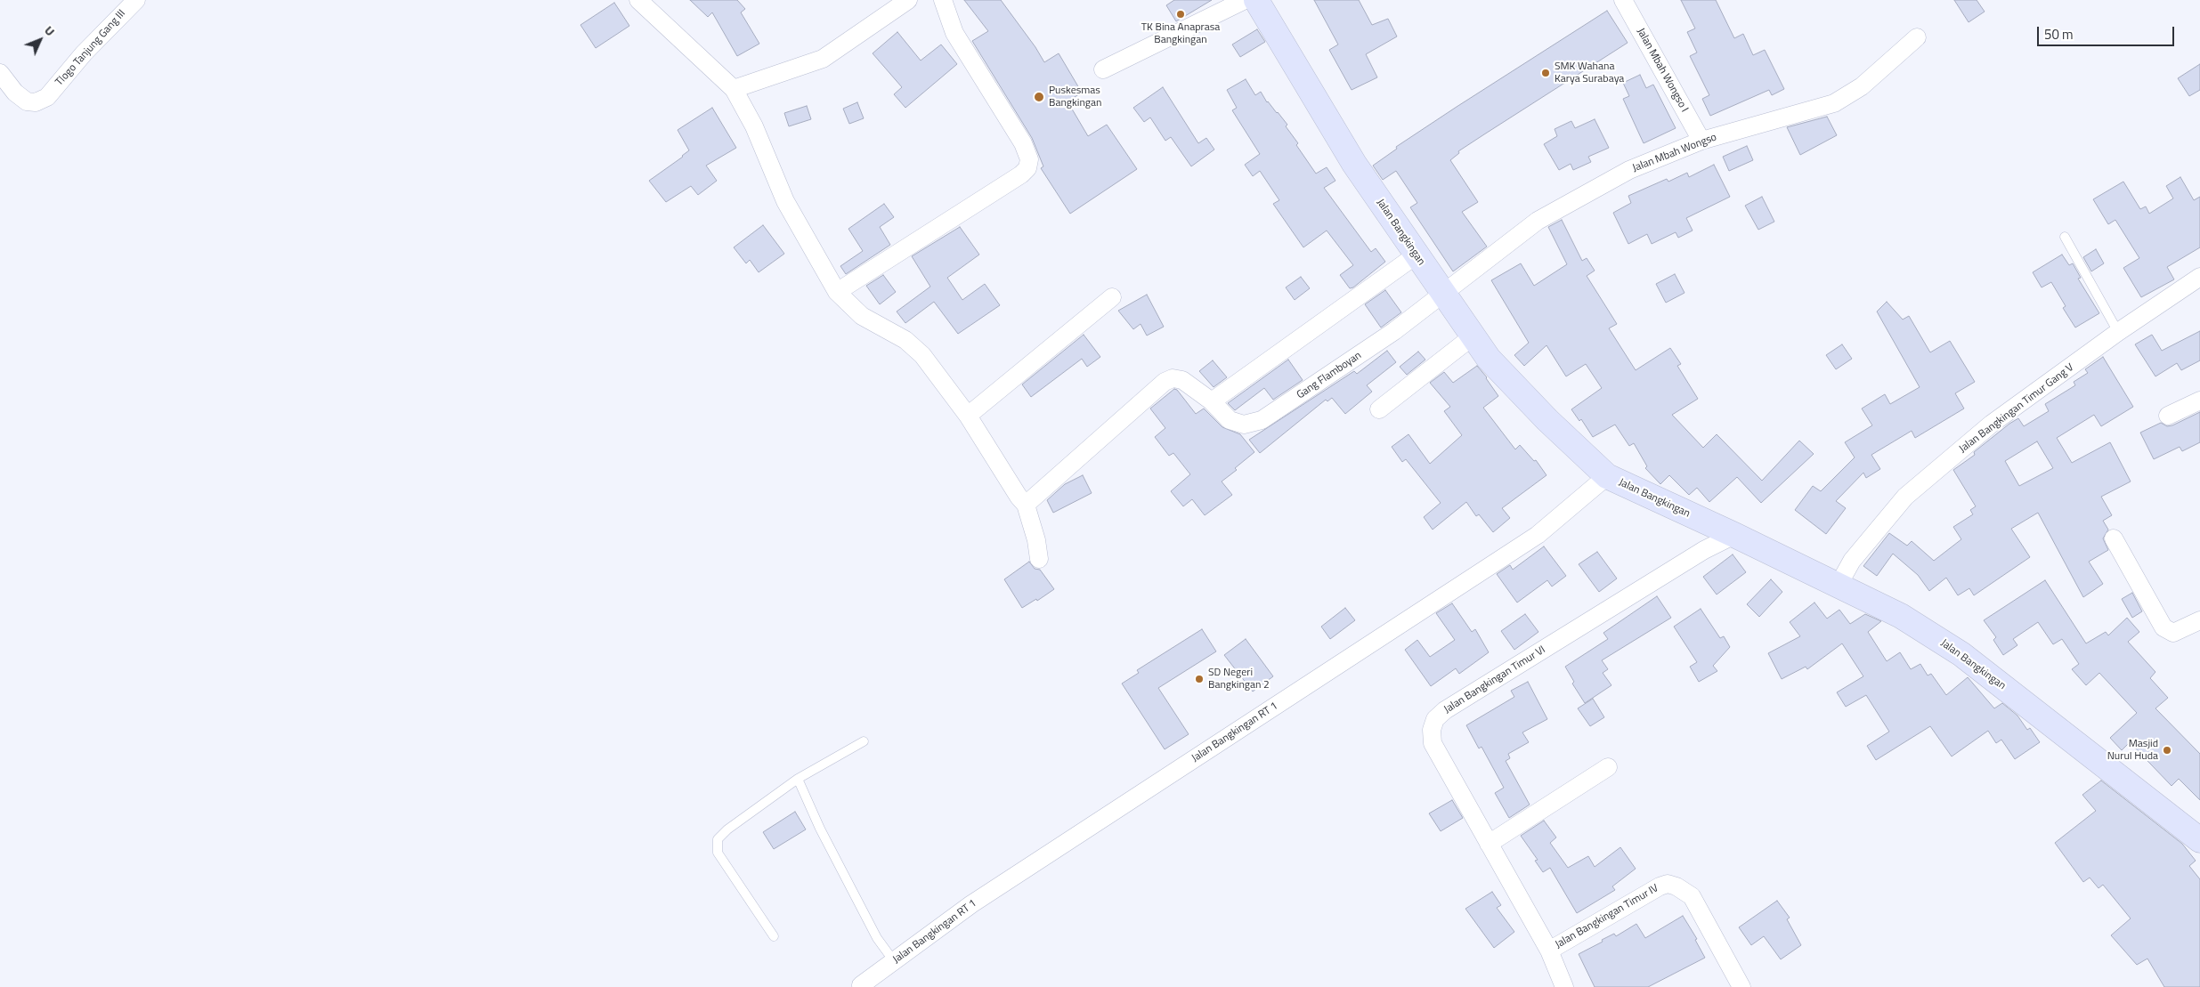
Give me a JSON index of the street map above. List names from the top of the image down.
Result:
{
  "streets": {
    "street": [
      "Tlogo Tanjung Gang III",
      "Jalan Mbah Wongso I",
      "Jalan Mbah Wongso",
      "Jalan Bangkingan",
      "Gang Flamboyan",
      "Jalan Bangkingan Timur Gang V",
      "Jalan Bangkingan Timur VI",
      "Jalan Bangkingan RT 1",
      "Jalan Bangkingan Timur IV"
    ]
  },
  "crossings": [
    ["Jalan Mbah Wongso I", "Jalan Mbah Wongso"],
    ["Jalan Mbah Wongso", "Jalan Bangkingan"],
    ["Jalan Mbah Wongso", "Gang Flamboyan"],
    ["Jalan Bangkingan", "Gang Flamboyan"],
    ["Jalan Bangkingan", "Jalan Bangkingan Timur Gang V"],
    ["Jalan Bangkingan", "Jalan Bangkingan Timur VI"],
    ["Jalan Bangkingan", "Jalan Bangkingan RT 1"],
    ["Jalan Bangkingan Timur VI", "Jalan Bangkingan Timur IV"]
  ],
  "places": [
    "TK Bina Anaprasa Bangkingan",
    "SMK Wahana Karya Surabaya",
    "Puskesmas Bangkingan",
    "SD Negeri Bangkingan 2",
    "Masjid Nurul Huda"
  ],
  "scale_bar": "50 m",
  "north": "top right"
}
